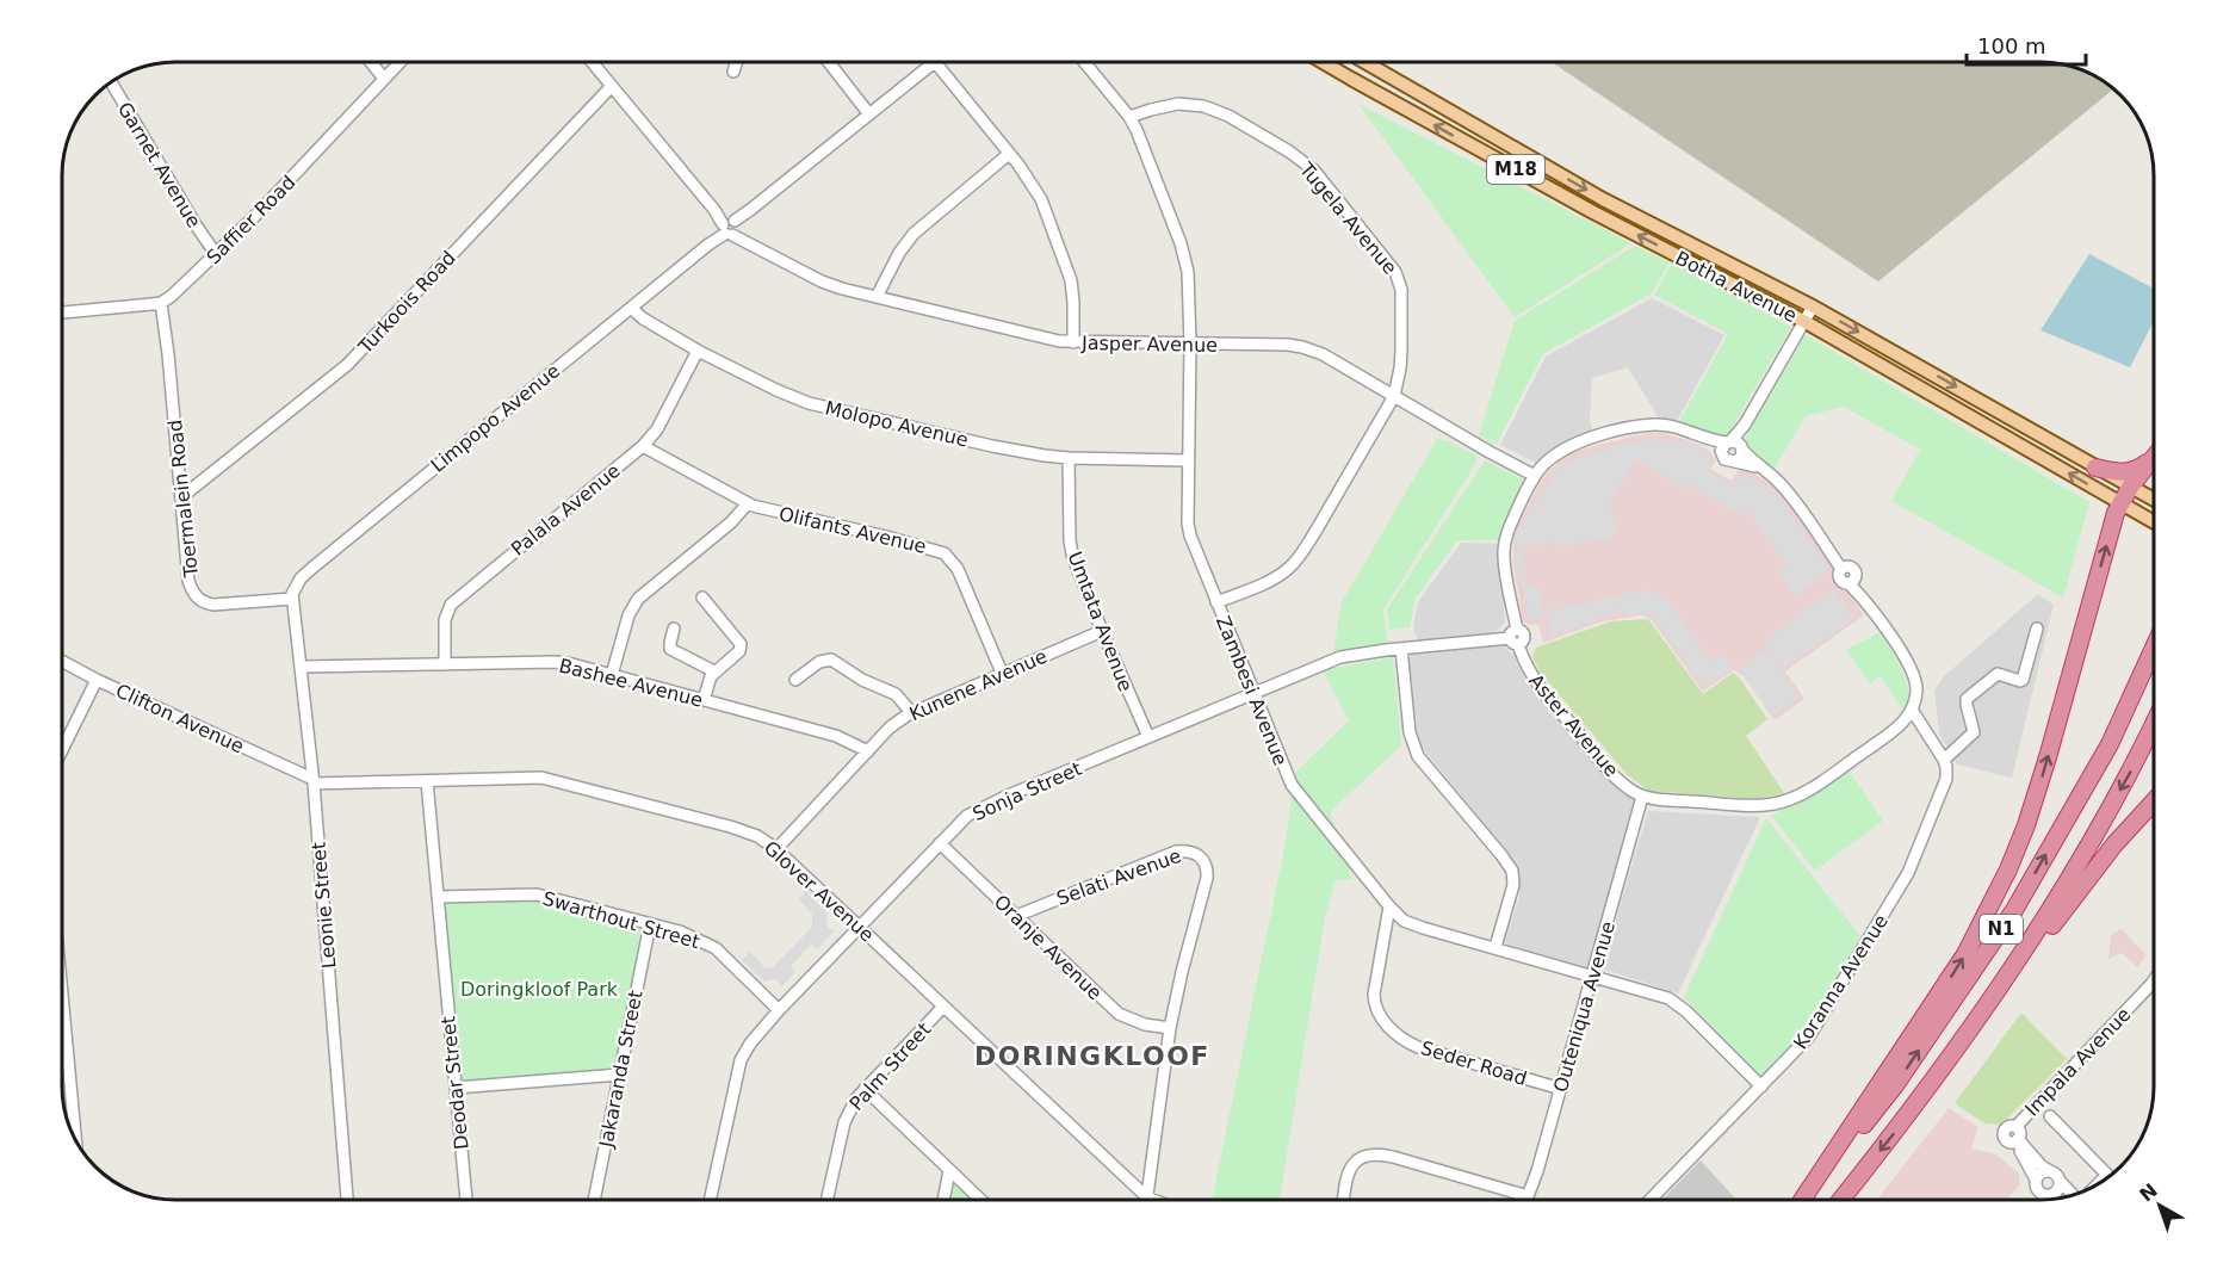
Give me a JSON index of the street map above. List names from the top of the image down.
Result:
{
  "streets": {
    "highway": ["N1"],
    "main road": ["M18", "Botha Avenue"],
    "street": [
      "Garnet Avenue",
      "Tugela Avenue",
      "Saffier Road",
      "Turkoois Road",
      "Jasper Avenue",
      "Limpopo Avenue",
      "Molopo Avenue",
      "Toermalein Road",
      "Palala Avenue",
      "Olifants Avenue",
      "Umtata Avenue",
      "Bashee Avenue",
      "Kunene Avenue",
      "Zambesi Avenue",
      "Clifton Avenue",
      "Aster Avenue",
      "Sonja Street",
      "Selati Avenue",
      "Glover Avenue",
      "Leonie Street",
      "Swarthout Street",
      "Oranje Avenue",
      "Koranna Avenue",
      "Outeniqua Avenue",
      "Impala Avenue",
      "Seder Road",
      "Palm Street",
      "Jakaranda Street",
      "Deodar Street"
    ]
  },
  "crossings": [
    ["Garnet Avenue", "Saffier Road"],
    ["Tugela Avenue", "Jasper Avenue"],
    ["Tugela Avenue", "Zambesi Avenue"],
    ["Saffier Road", "Toermalein Road"],
    ["Turkoois Road", "Jasper Avenue"],
    ["Turkoois Road", "Toermalein Road"],
    ["Jasper Avenue", "Limpopo Avenue"],
    ["Jasper Avenue", "Zambesi Avenue"],
    ["Jasper Avenue", "Aster Avenue"],
    ["Limpopo Avenue", "Molopo Avenue"],
    ["Limpopo Avenue", "Toermalein Road"],
    ["Limpopo Avenue", "Leonie Street"],
    ["Molopo Avenue", "Palala Avenue"],
    ["Molopo Avenue", "Umtata Avenue"],
    ["Molopo Avenue", "Zambesi Avenue"],
    ["Toermalein Road", "Leonie Street"],
    ["Palala Avenue", "Olifants Avenue"],
    ["Palala Avenue", "Bashee Avenue"],
    ["Olifants Avenue", "Kunene Avenue"],
    ["Umtata Avenue", "Kunene Avenue"],
    ["Umtata Avenue", "Sonja Street"],
    ["Bashee Avenue", "Kunene Avenue"],
    ["Bashee Avenue", "Leonie Street"],
    ["Kunene Avenue", "Glover Avenue"],
    ["Zambesi Avenue", "Sonja Street"],
    ["Zambesi Avenue", "Koranna Avenue"],
    ["Zambesi Avenue", "Outeniqua Avenue"],
    ["Zambesi Avenue", "Seder Road"],
    ["Clifton Avenue", "Glover Avenue"],
    ["Clifton Avenue", "Leonie Street"],
    ["Aster Avenue", "Sonja Street"],
    ["Aster Avenue", "Outeniqua Avenue"],
    ["Sonja Street", "Glover Avenue"],
    ["Sonja Street", "Swarthout Street"],
    ["Sonja Street", "Oranje Avenue"],
    ["Selati Avenue", "Oranje Avenue"],
    ["Glover Avenue", "Leonie Street"],
    ["Glover Avenue", "Palm Street"],
    ["Glover Avenue", "Deodar Street"],
    ["Swarthout Street", "Jakaranda Street"],
    ["Swarthout Street", "Deodar Street"],
    ["Outeniqua Avenue", "Seder Road"]
  ],
  "districts": ["DORINGKLOOF"],
  "parks": ["Doringkloof Park"],
  "scale_bar": "100 m",
  "north": "top left"
}
